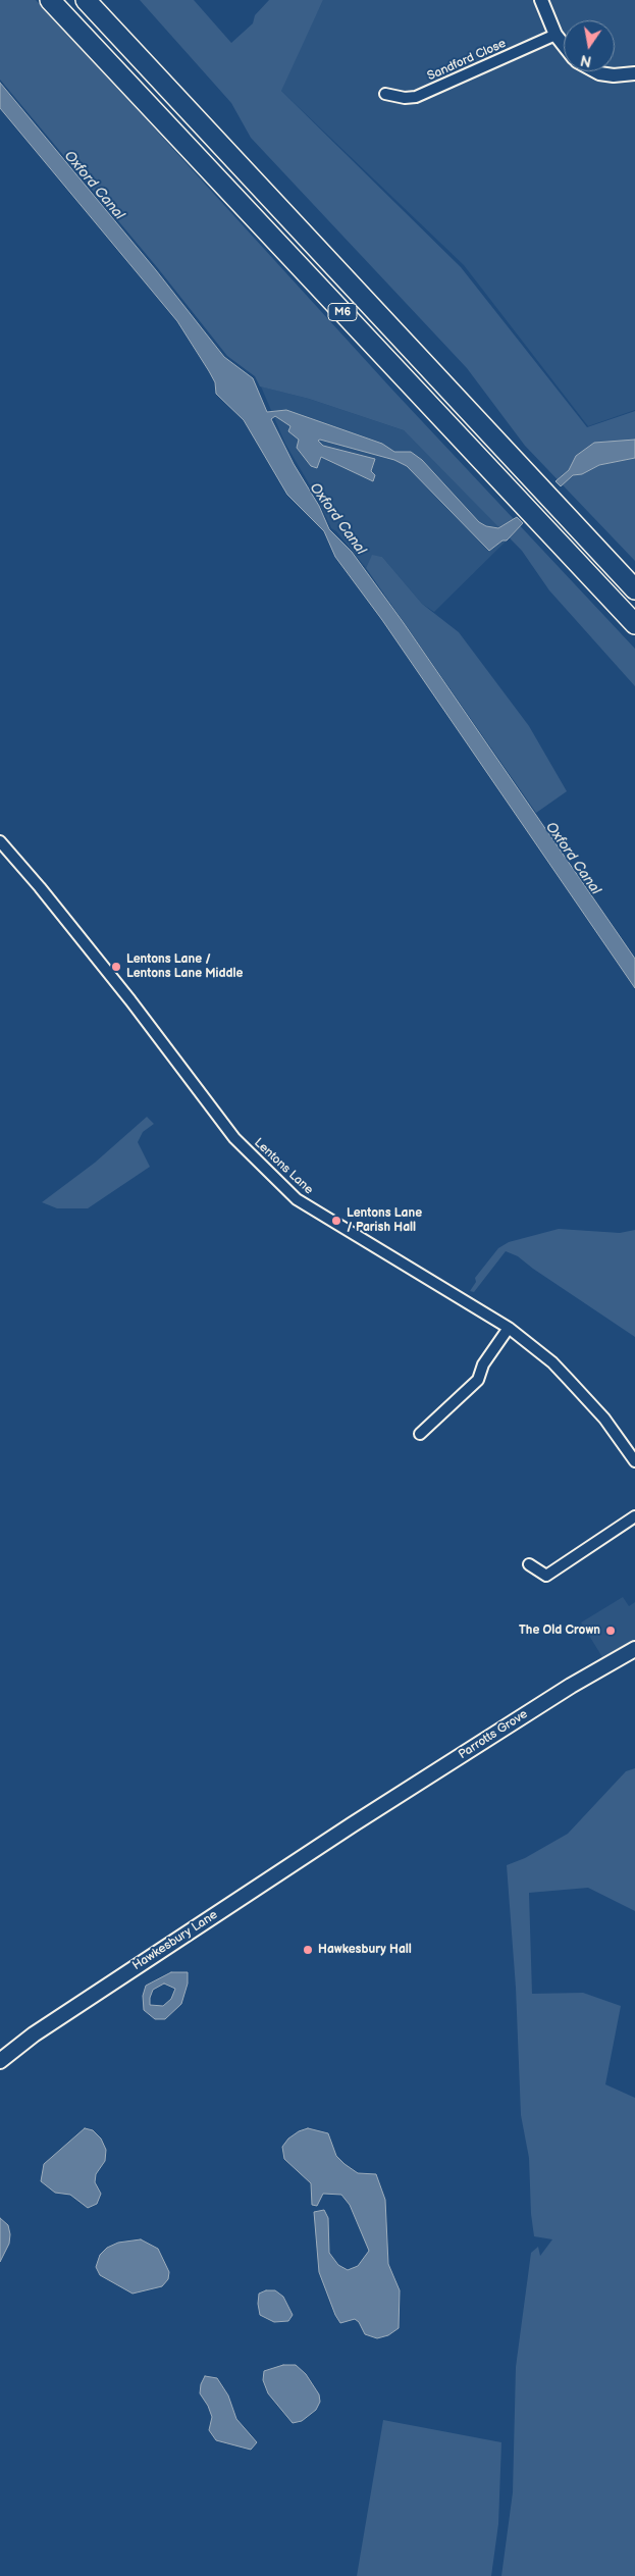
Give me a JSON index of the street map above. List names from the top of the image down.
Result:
{
  "streets": {
    "highway": ["M6"],
    "main road": ["Parrotts Grove", "Hawkesbury Lane"],
    "street": ["Sandford Close", "Lentons Lane"]
  },
  "crossings": [
    ["Parrotts Grove", "Hawkesbury Lane"]
  ],
  "water": ["Oxford Canal"],
  "places": [
    "Lentons Lane / Lentons Lane Middle",
    "Lentons Lane / Parish Hall",
    "The Old Crown",
    "Hawkesbury Hall"
  ],
  "north": "bottom"
}
